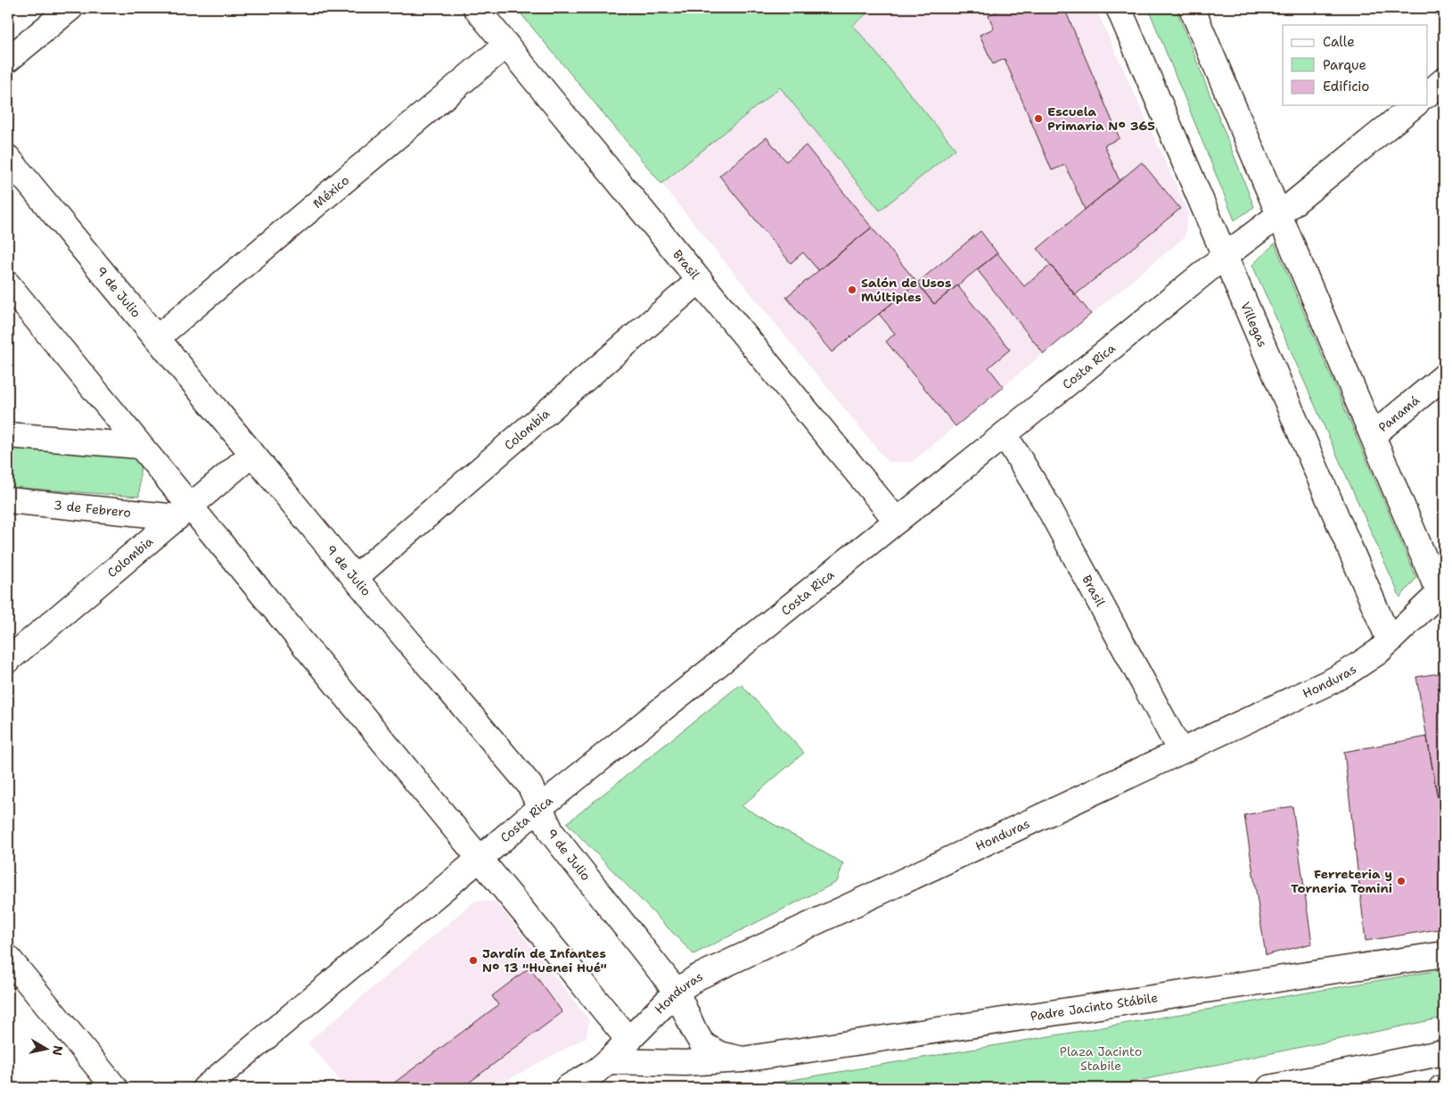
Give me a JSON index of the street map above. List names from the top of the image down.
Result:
{
  "streets": {
    "main road": [
      "México",
      "Brasil",
      "9 de Julio",
      "Villegas",
      "Costa Rica",
      "Panamá",
      "Colombia",
      "3 de Febrero",
      "Honduras",
      "Padre Jacinto Stábile"
    ]
  },
  "crossings": [
    ["México", "Brasil"],
    ["México", "9 de Julio"],
    ["Brasil", "Costa Rica"],
    ["Brasil", "Colombia"],
    ["Brasil", "Honduras"],
    ["9 de Julio", "Costa Rica"],
    ["9 de Julio", "Colombia"],
    ["9 de Julio", "Honduras"],
    ["9 de Julio", "Padre Jacinto Stábile"],
    ["Villegas", "Costa Rica"],
    ["Villegas", "Honduras"],
    ["Colombia", "3 de Febrero"],
    ["Honduras", "Padre Jacinto Stábile"]
  ],
  "parks": ["Plaza Jacinto Stabile"],
  "places": [
    "Escuela Primaria N° 365",
    "Salón de Usos Múltiples",
    "Ferreteria y Torneria Tomini",
    "Jardín de Infantes N° 13 \"Huenei Hué\""
  ],
  "legend": ["Calle", "Parque", "Edificio"],
  "north": "right"
}
